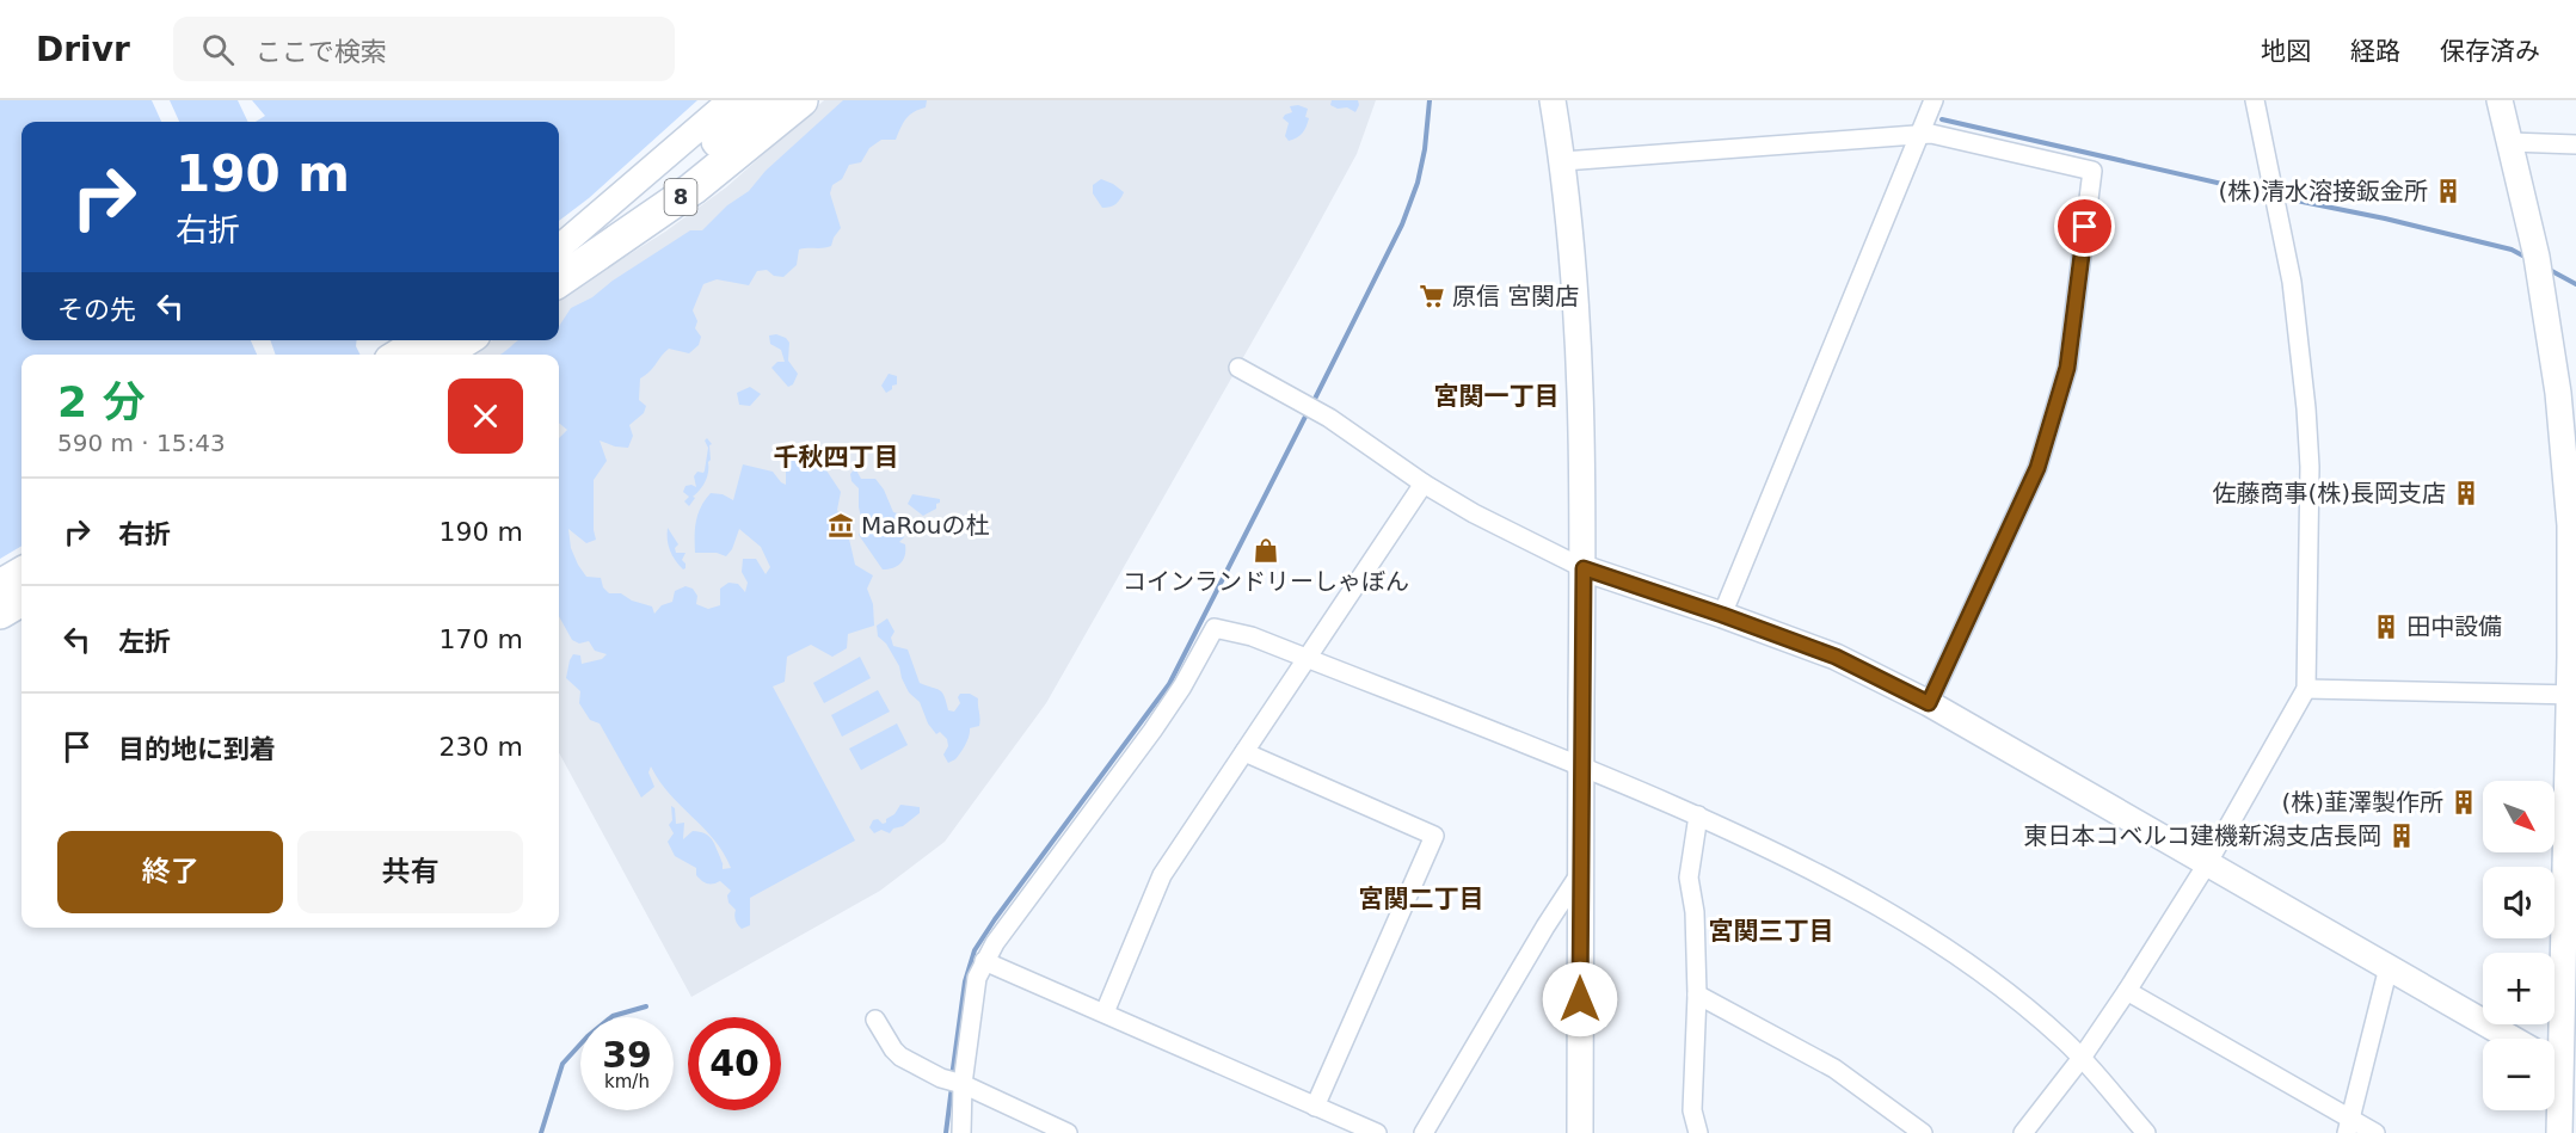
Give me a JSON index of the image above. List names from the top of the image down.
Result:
{
  "streets": {
    "highway": ["8"]
  },
  "districts": [
    "宮関一丁目",
    "千秋四丁目",
    "宮関二丁目",
    "宮関三丁目"
  ],
  "places": {
    "building": [
      "(株)清水溶接鈑金所",
      "佐藤商事(株)長岡支店",
      "田中設備",
      "(株)韮澤製作所",
      "東日本コベルコ建機新潟支店長岡"
    ],
    "supermarket": ["原信 宮関店"],
    "museum": ["MaRouの杜"],
    "shop": ["コインランドリーしゃぼん"]
  },
  "north": "bottom right",
  "page": {
    "header": "Drivr",
    "search": "ここで検索",
    "nav": ["地図", "経路", "保存済み"],
    "turn": ["190 m", "右折"],
    "then": "その先",
    "heading": ["2 分", "590 m · 15:43"],
    "list": [
      {
        "name": "右折",
        "value": "190 m"
      },
      {
        "name": "左折",
        "value": "170 m"
      },
      {
        "name": "目的地に到着",
        "value": "230 m"
      }
    ],
    "map_buttons": ["+", "−"],
    "buttons": ["終了", "共有"],
    "speed": "39 km/h",
    "limit": "40"
  }
}
